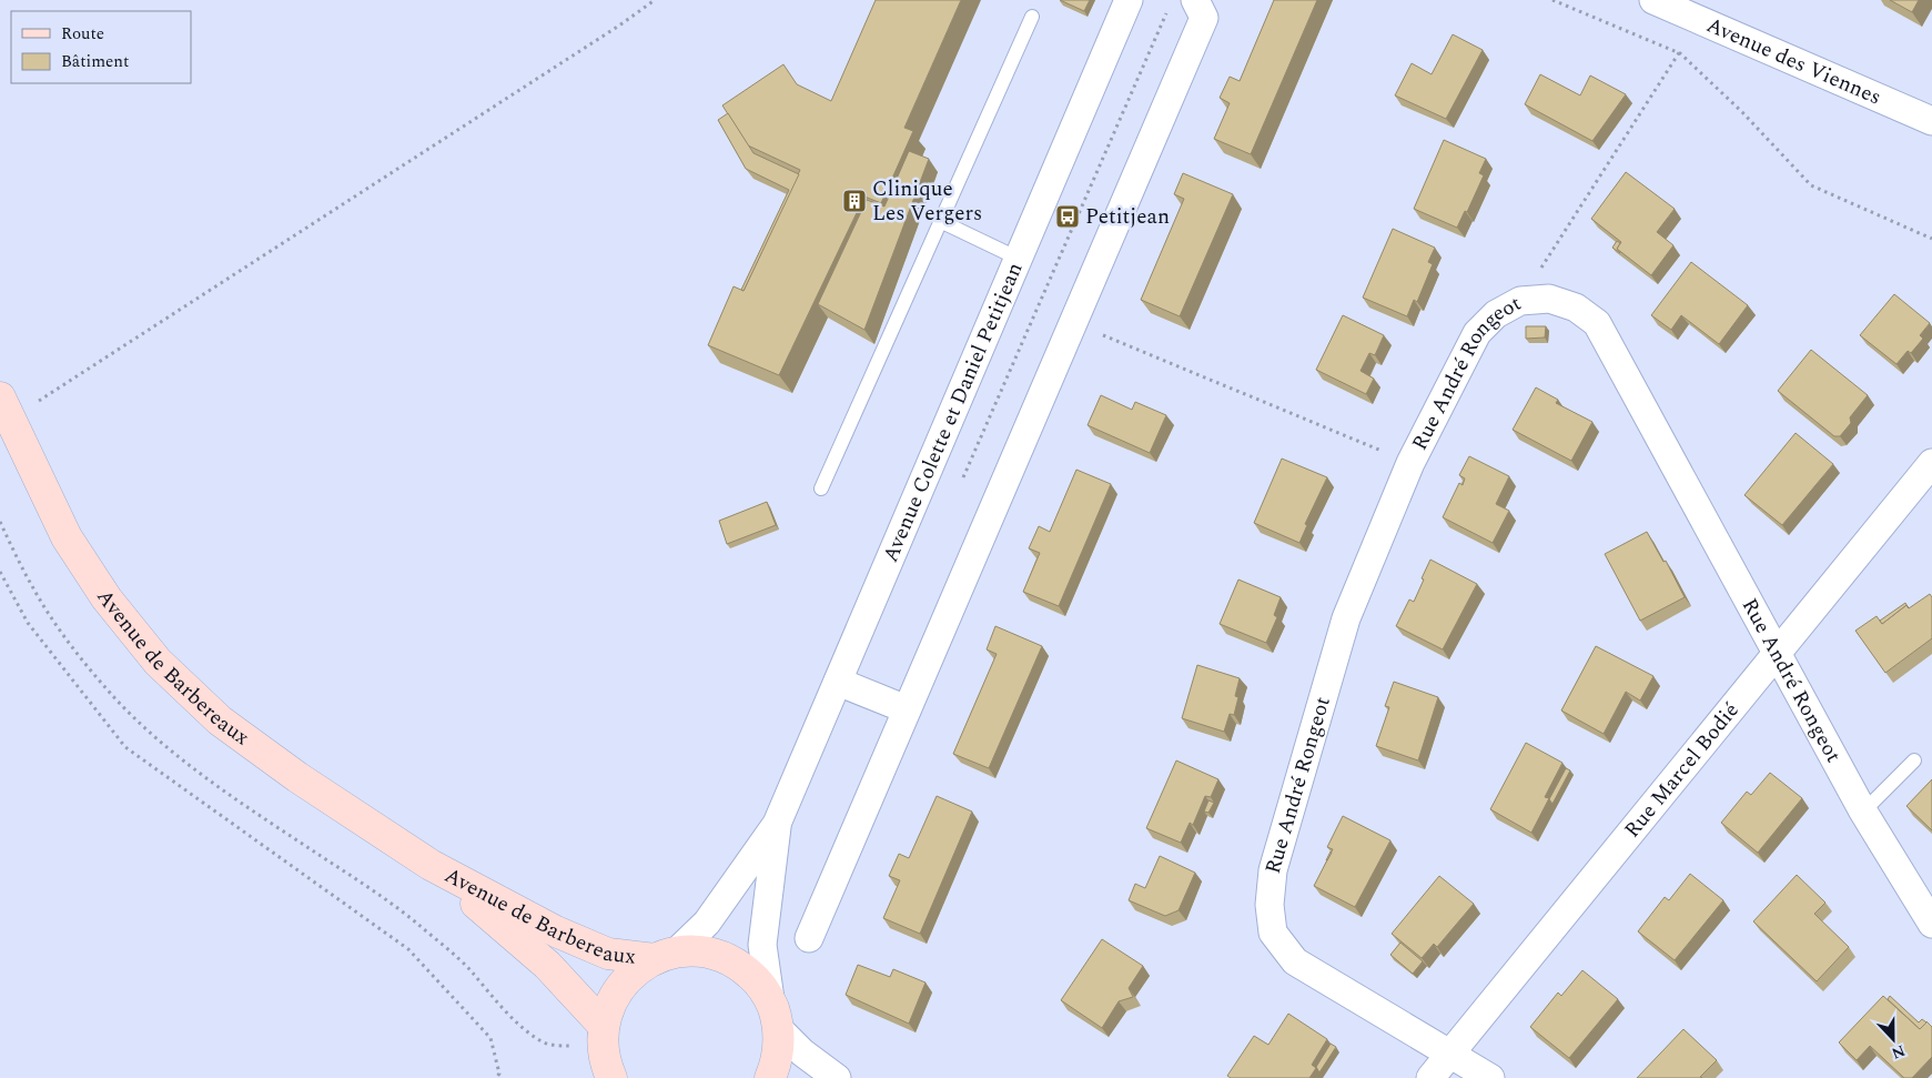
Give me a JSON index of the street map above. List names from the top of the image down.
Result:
{
  "streets": {
    "street": [
      "Avenue des Viennes",
      "Rue André Rongeot",
      "Avenue Colette et Daniel Petitjean",
      "Avenue de Barbereaux",
      "Rue Marcel Bodié"
    ]
  },
  "crossings": [
    ["Rue André Rongeot", "Rue Marcel Bodié"],
    ["Avenue Colette et Daniel Petitjean", "Avenue de Barbereaux"]
  ],
  "places": {
    "building": ["Clinique Les Vergers"],
    "bus stop": ["Petitjean"]
  },
  "legend": ["Route", "Bâtiment"],
  "north": "bottom"
}
